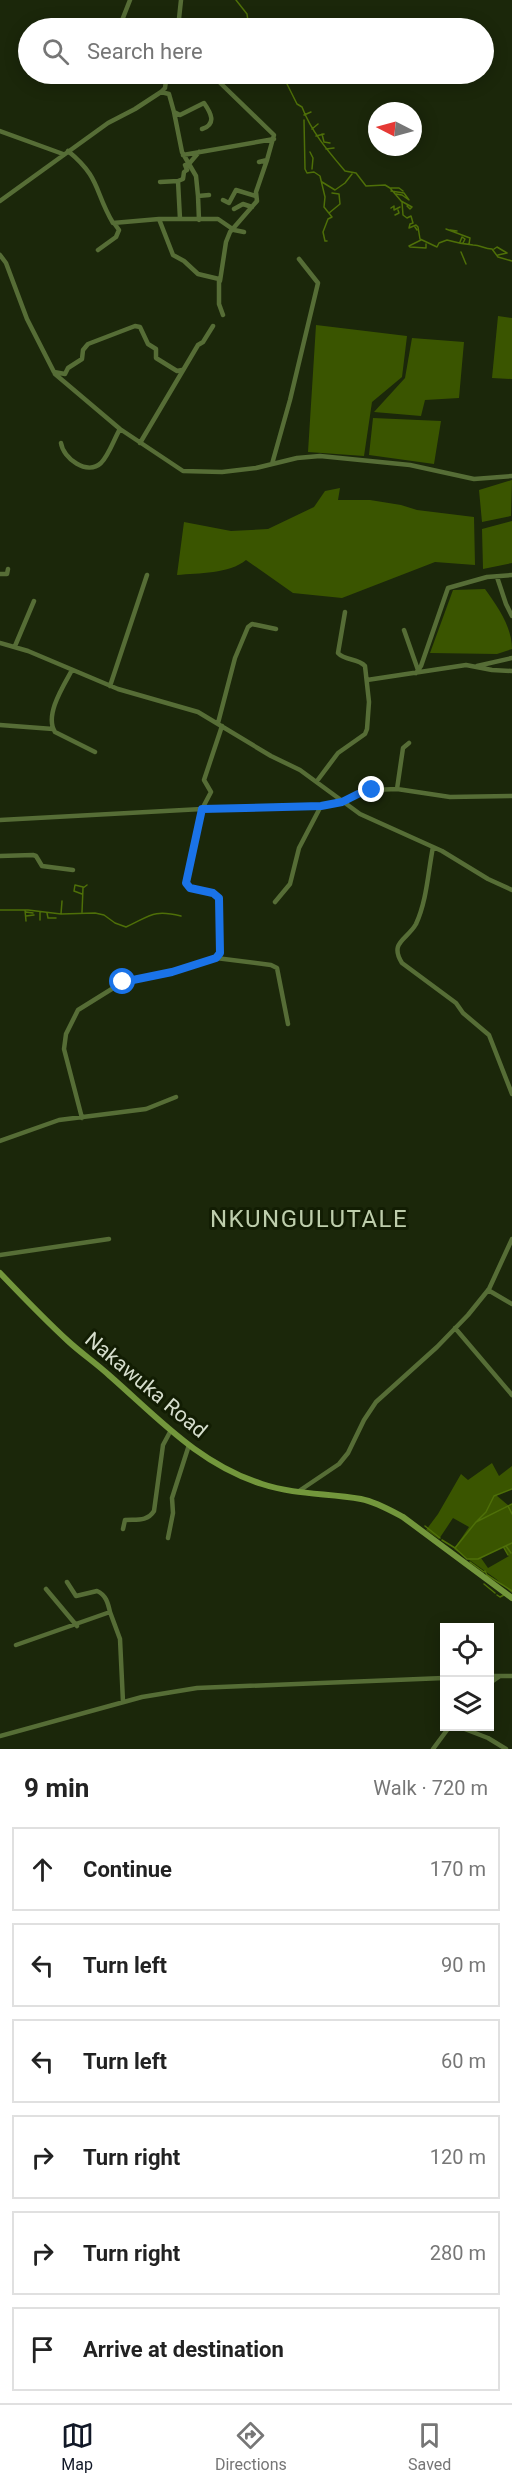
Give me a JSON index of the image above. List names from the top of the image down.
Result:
{
  "streets": {
    "main road": ["Nakawuka Road"]
  },
  "districts": ["NKUNGULUTALE"],
  "north": "left",
  "page": {
    "search": "Search here",
    "heading": ["9 min", "Walk · 720 m"],
    "list": [
      ["Continue", "170 m"],
      ["Turn left", "90 m"],
      ["Turn left", "60 m"],
      ["Turn right", "120 m"],
      ["Turn right", "280 m"],
      "Arrive at destination"
    ],
    "nav": ["Map", "Directions", "Saved"]
  }
}
